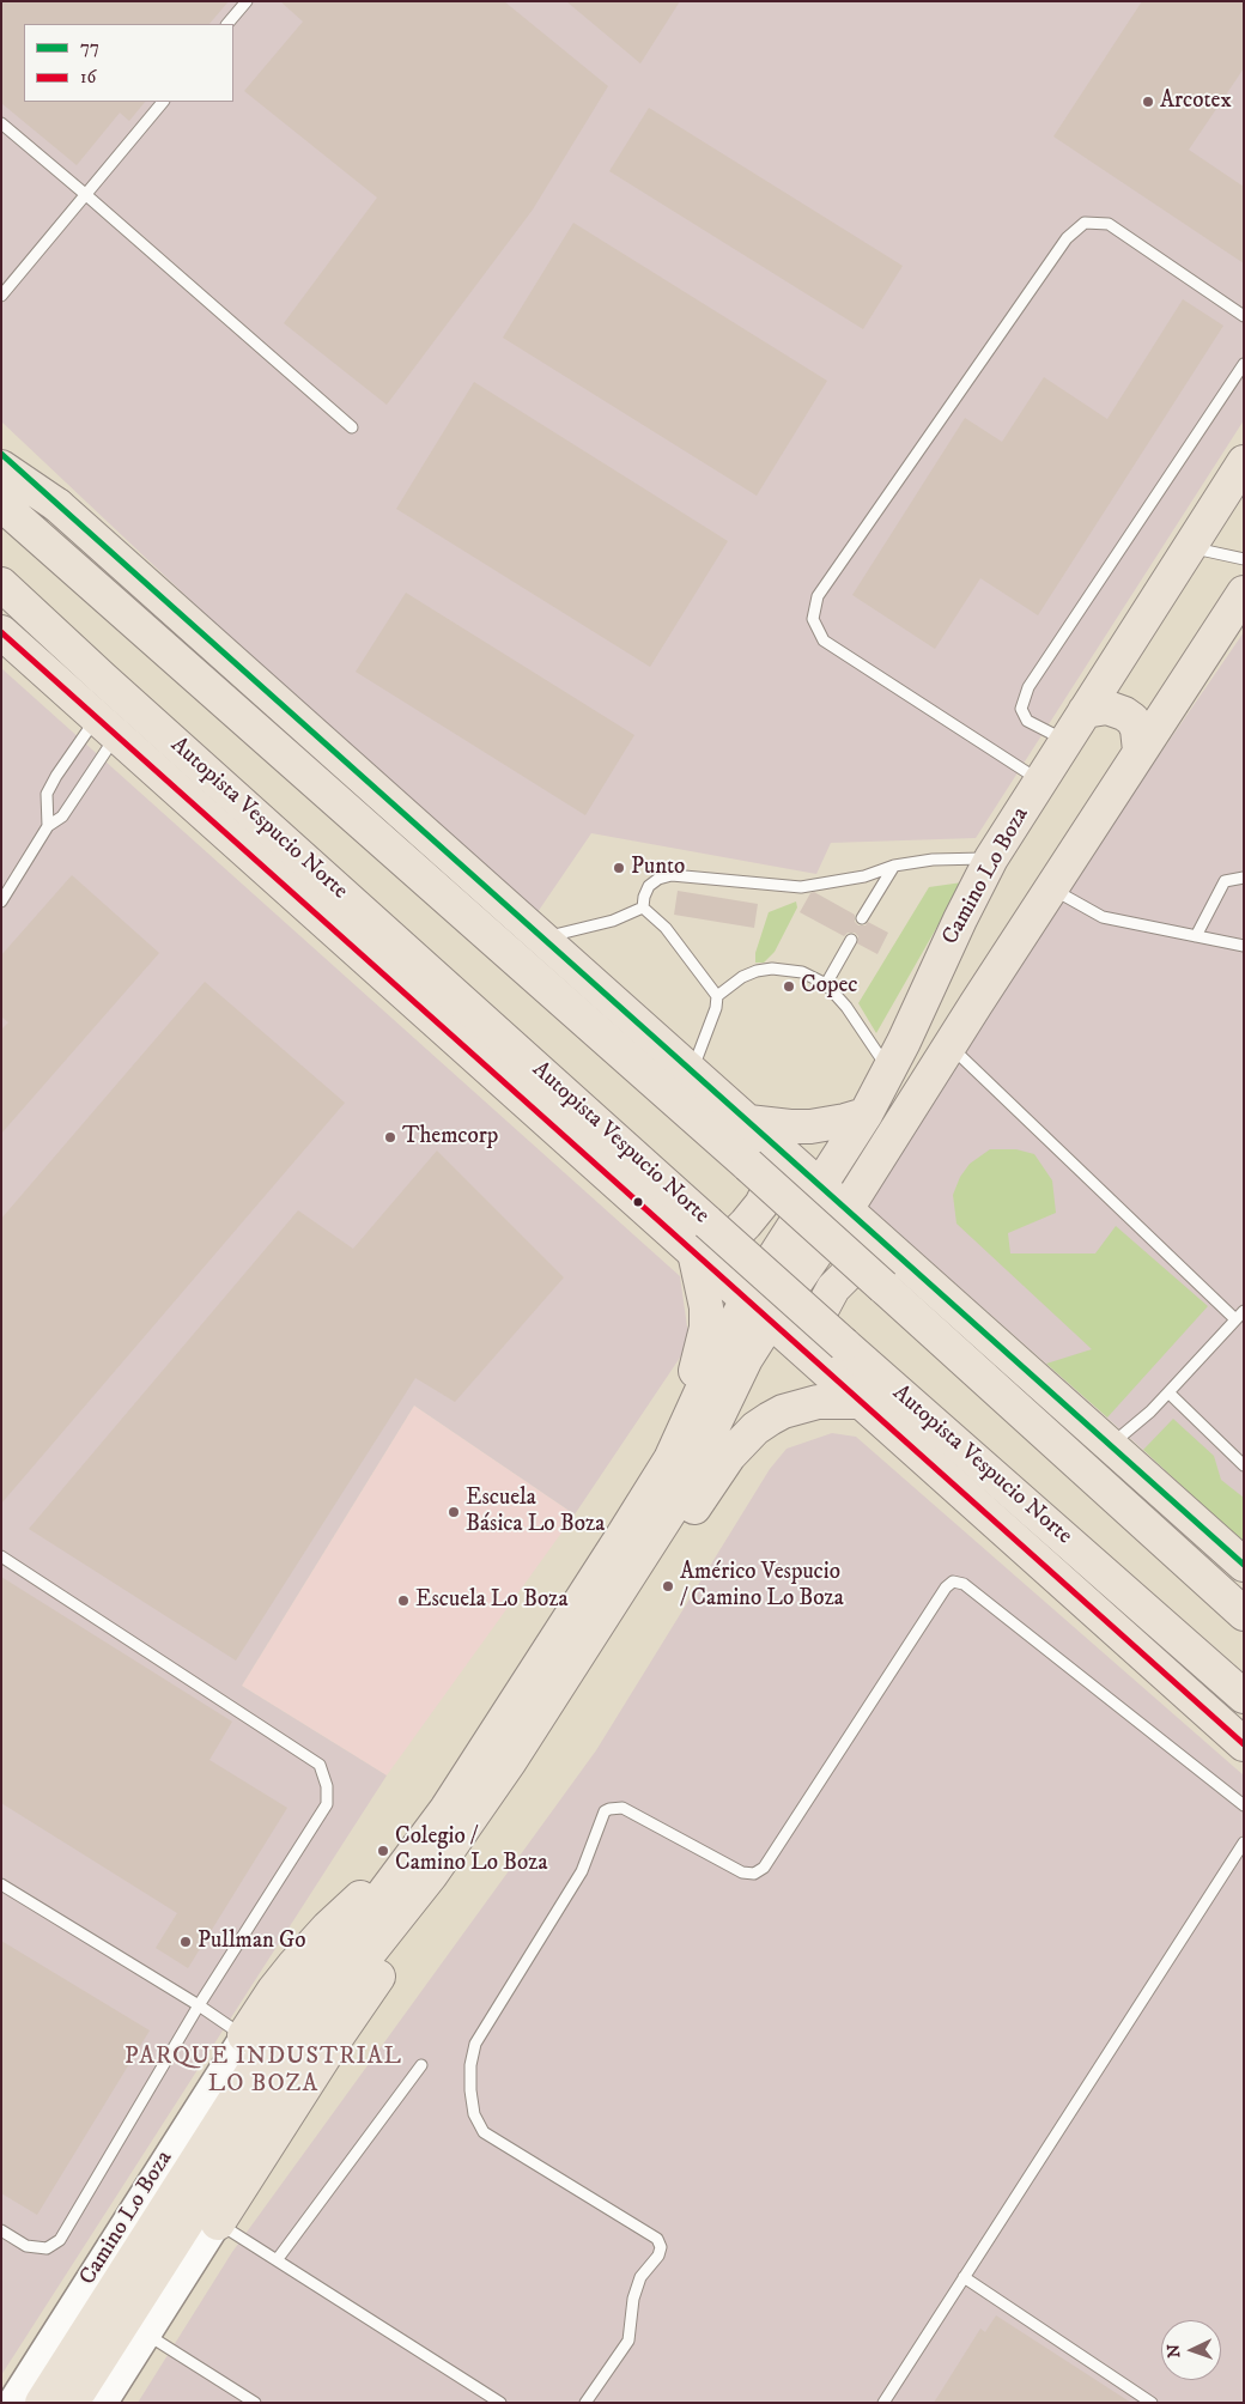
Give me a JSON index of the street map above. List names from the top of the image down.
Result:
{
  "streets": {
    "main road": ["Autopista Vespucio Norte", "Camino Lo Boza"]
  },
  "districts": ["PARQUE INDUSTRIAL LO BOZA"],
  "places": [
    "Arcotex",
    "Punto",
    "Copec",
    "Themcorp",
    "Escuela Básica Lo Boza",
    "Américo Vespucio / Camino Lo Boza",
    "Escuela Lo Boza",
    "Colegio / Camino Lo Boza",
    "Pullman Go"
  ],
  "lines": ["transit line 77", "transit line 16"],
  "legend": ["77", "16"],
  "north": "left"
}
